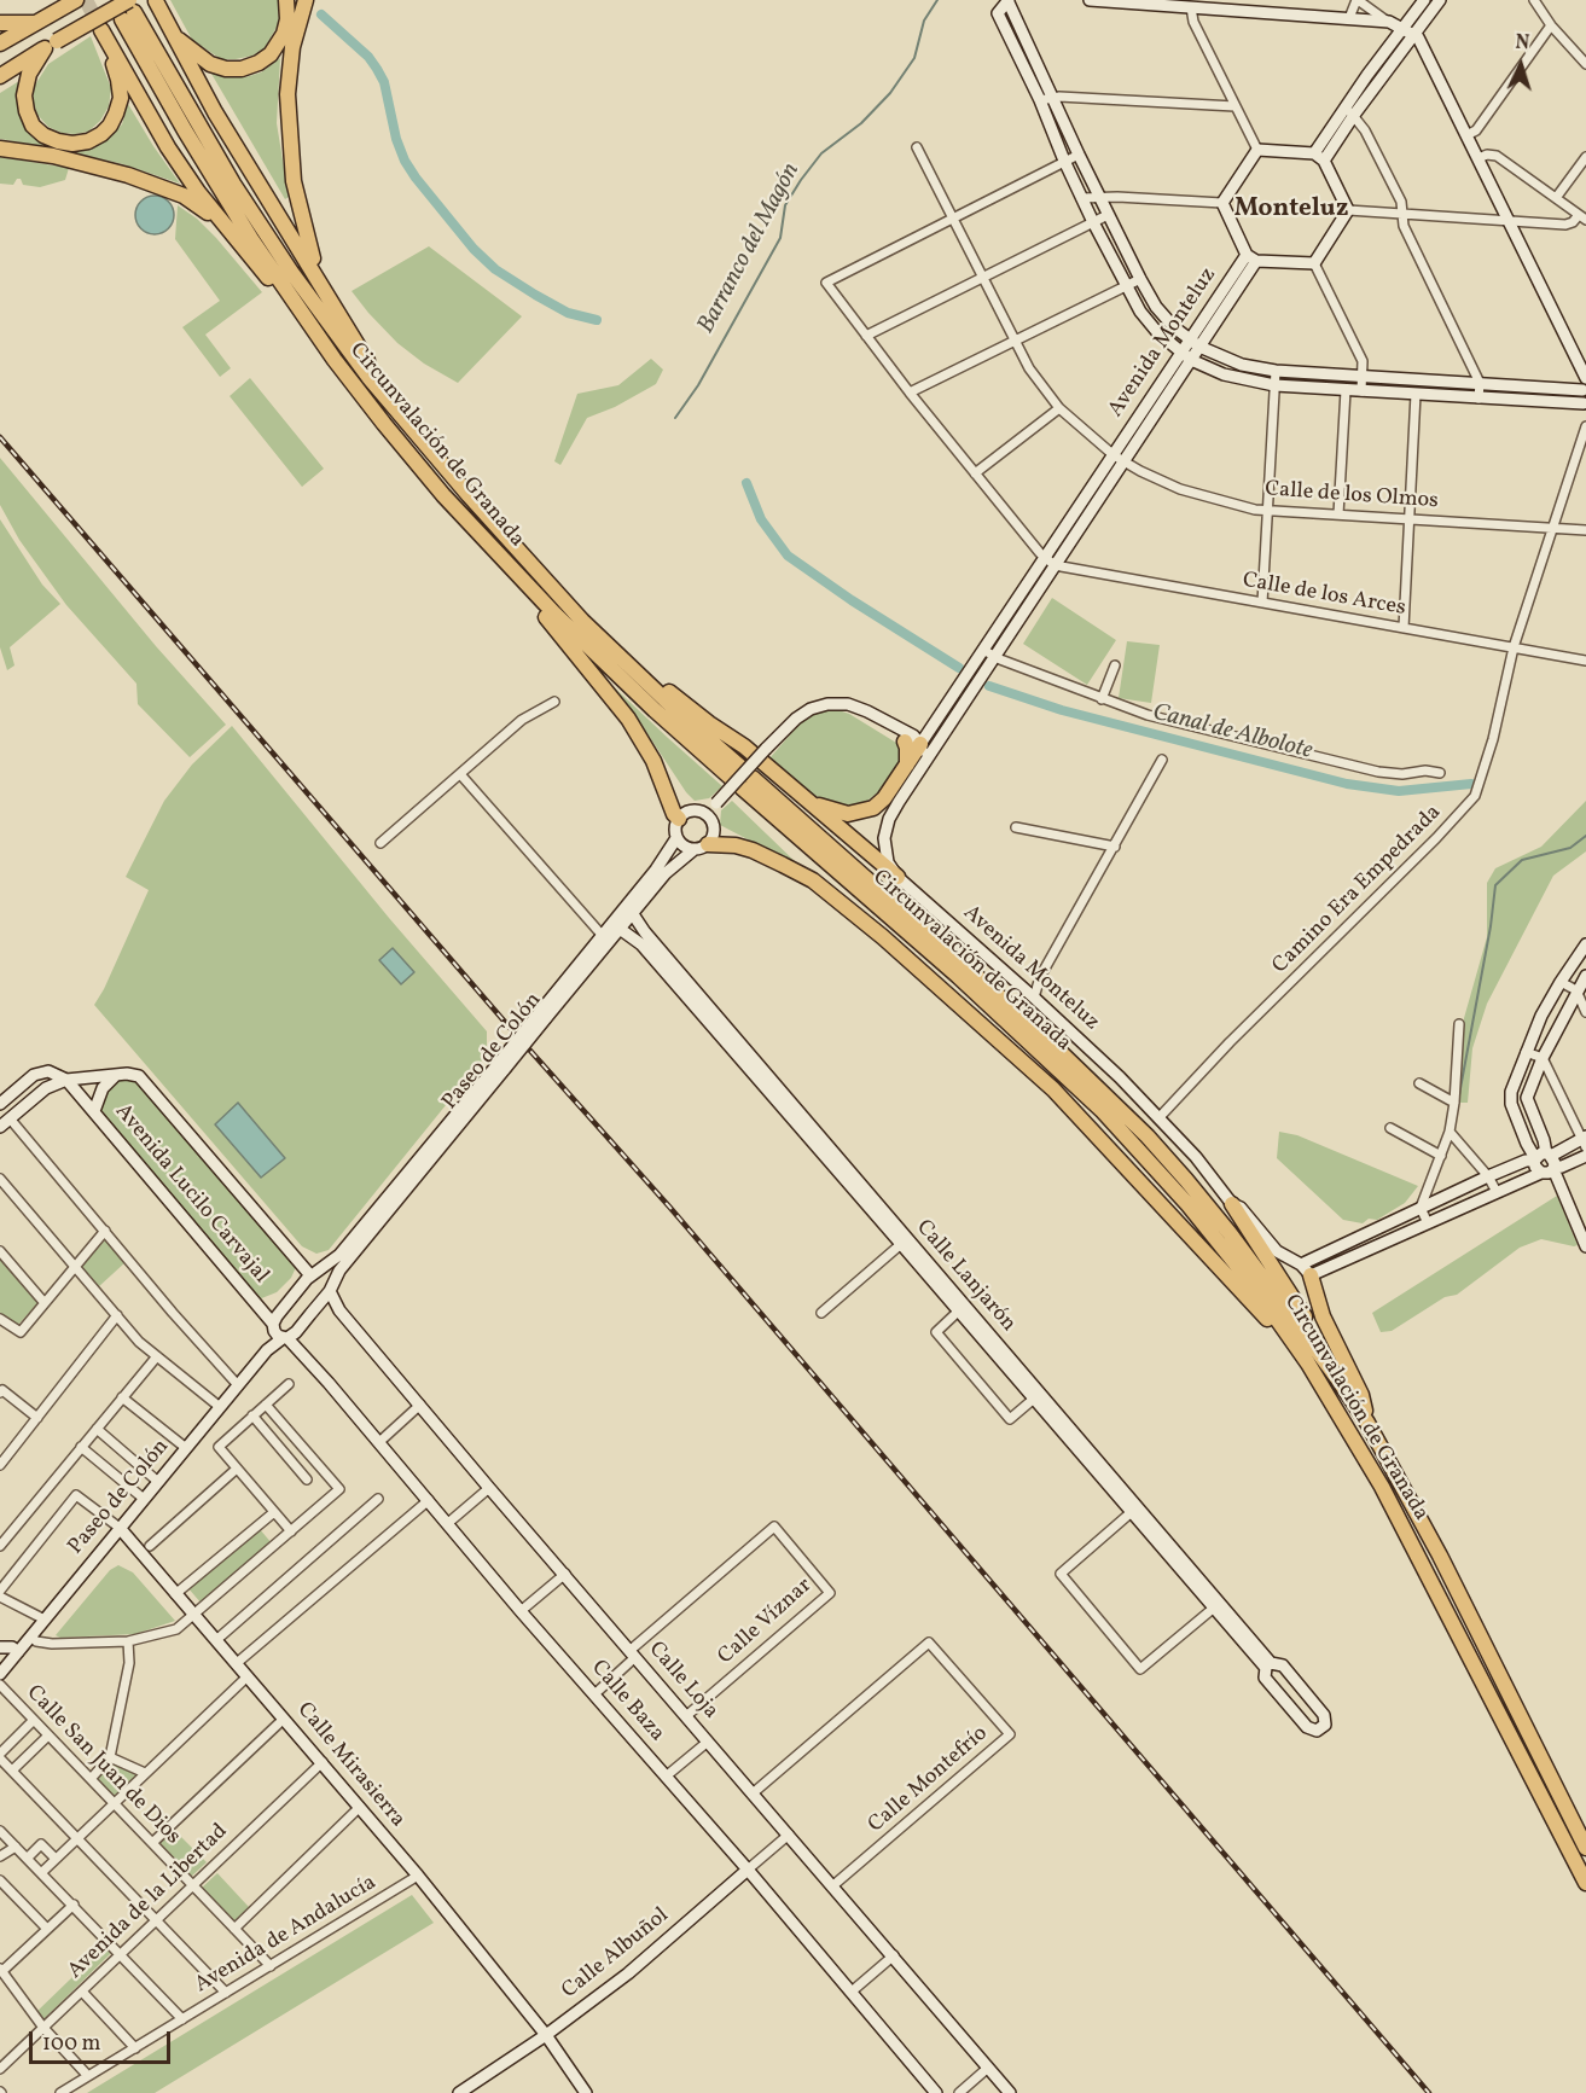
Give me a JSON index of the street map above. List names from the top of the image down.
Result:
{
  "streets": {
    "highway": ["Circunvalación de Granada"],
    "street": [
      "Avenida Monteluz",
      "Calle de los Olmos",
      "Calle de los Arces",
      "Camino Era Empedrada",
      "Paseo de Colón",
      "Avenida Lucilo Carvajal",
      "Calle Lanjarón",
      "Calle Víznar",
      "Calle Loja",
      "Calle Baza",
      "Calle San Juan de Dios",
      "Calle Mirasierra",
      "Calle Montefrío",
      "Avenida de la Libertad",
      "Avenida de Andalucía",
      "Calle Albuñol"
    ]
  },
  "crossings": [
    ["Avenida Monteluz", "Calle de los Olmos"],
    ["Avenida Monteluz", "Calle de los Arces"],
    ["Avenida Monteluz", "Camino Era Empedrada"],
    ["Calle de los Olmos", "Camino Era Empedrada"],
    ["Calle de los Arces", "Camino Era Empedrada"],
    ["Paseo de Colón", "Avenida Lucilo Carvajal"],
    ["Paseo de Colón", "Calle Lanjarón"],
    ["Paseo de Colón", "Calle Loja"],
    ["Paseo de Colón", "Calle Baza"],
    ["Paseo de Colón", "Calle Mirasierra"],
    ["Avenida Lucilo Carvajal", "Calle Loja"],
    ["Avenida Lucilo Carvajal", "Calle Baza"],
    ["Calle Víznar", "Calle Loja"],
    ["Calle Loja", "Calle Montefrío"],
    ["Calle Loja", "Calle Albuñol"],
    ["Calle Baza", "Calle Albuñol"],
    ["Calle San Juan de Dios", "Avenida de la Libertad"],
    ["Calle San Juan de Dios", "Avenida de Andalucía"],
    ["Calle Mirasierra", "Avenida de la Libertad"],
    ["Calle Mirasierra", "Avenida de Andalucía"],
    ["Calle Mirasierra", "Calle Albuñol"]
  ],
  "districts": ["Monteluz"],
  "water": ["Barranco del Magón", "Canal de Albolote"],
  "scale_bar": "100 m",
  "north": "top"
}
